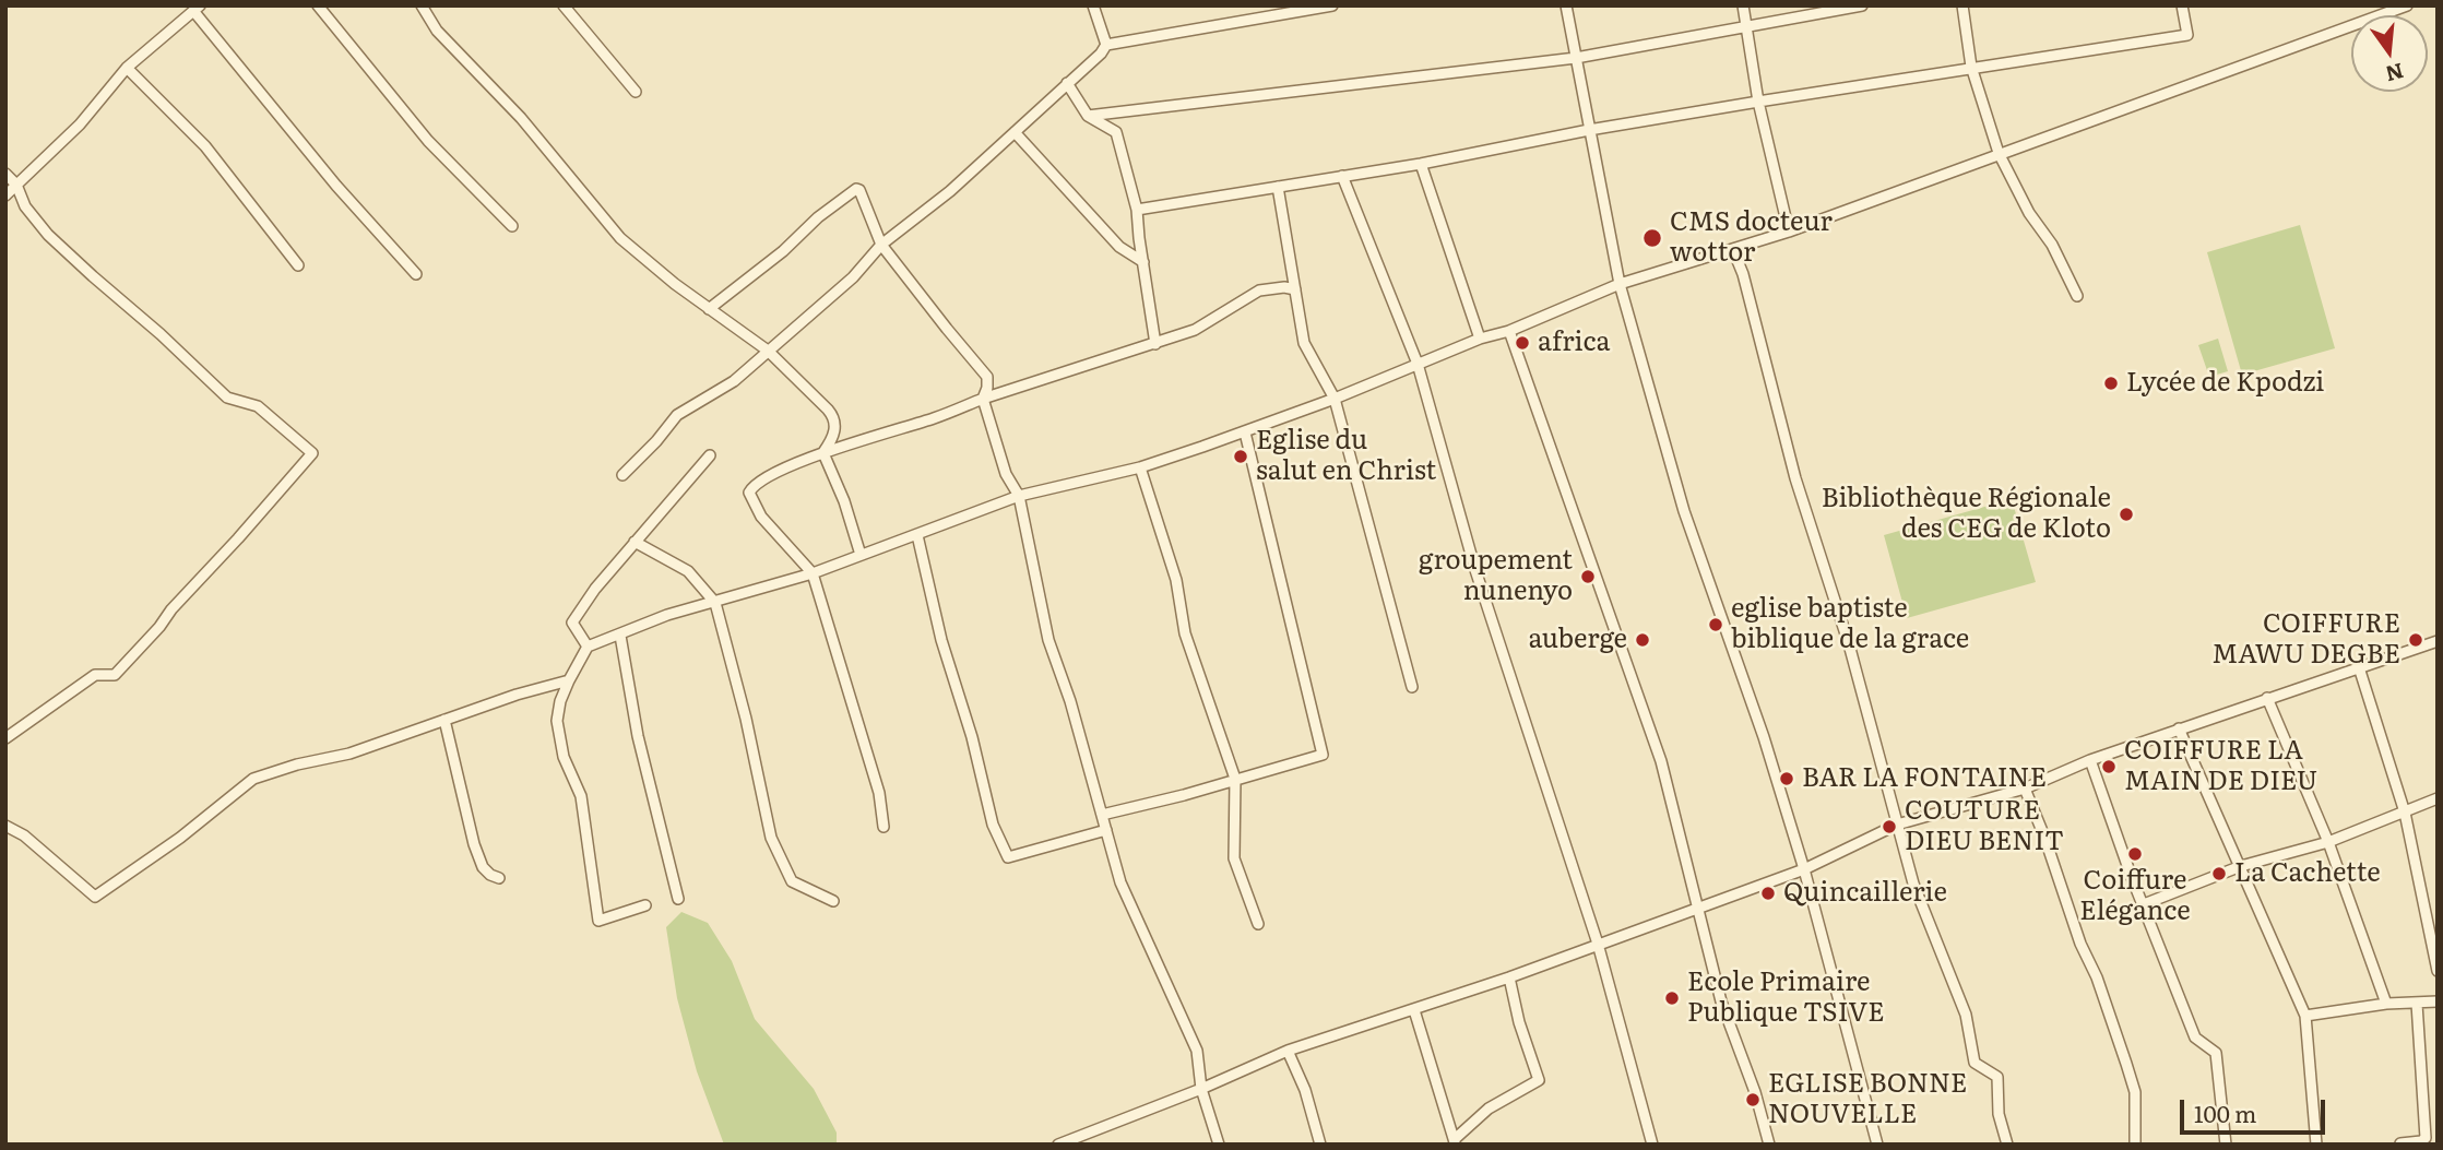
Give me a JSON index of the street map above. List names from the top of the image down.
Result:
{
  "places": [
    "CMS docteur wottor",
    "africa",
    "Lycée de Kpodzi",
    "Eglise du salut en Christ",
    "Bibliothèque Régionale des CEG de Kloto",
    "groupement nunenyo",
    "eglise baptiste biblique de la grace",
    "auberge",
    "COIFFURE MAWU DEGBE",
    "COIFFURE LA MAIN DE DIEU",
    "BAR LA FONTAINE",
    "COUTURE DIEU BENIT",
    "Coiffure Elégance",
    "La Cachette",
    "Quincaillerie",
    "Ecole Primaire Publique TSIVE",
    "EGLISE BONNE NOUVELLE"
  ],
  "scale_bar": "100 m",
  "north": "bottom"
}
